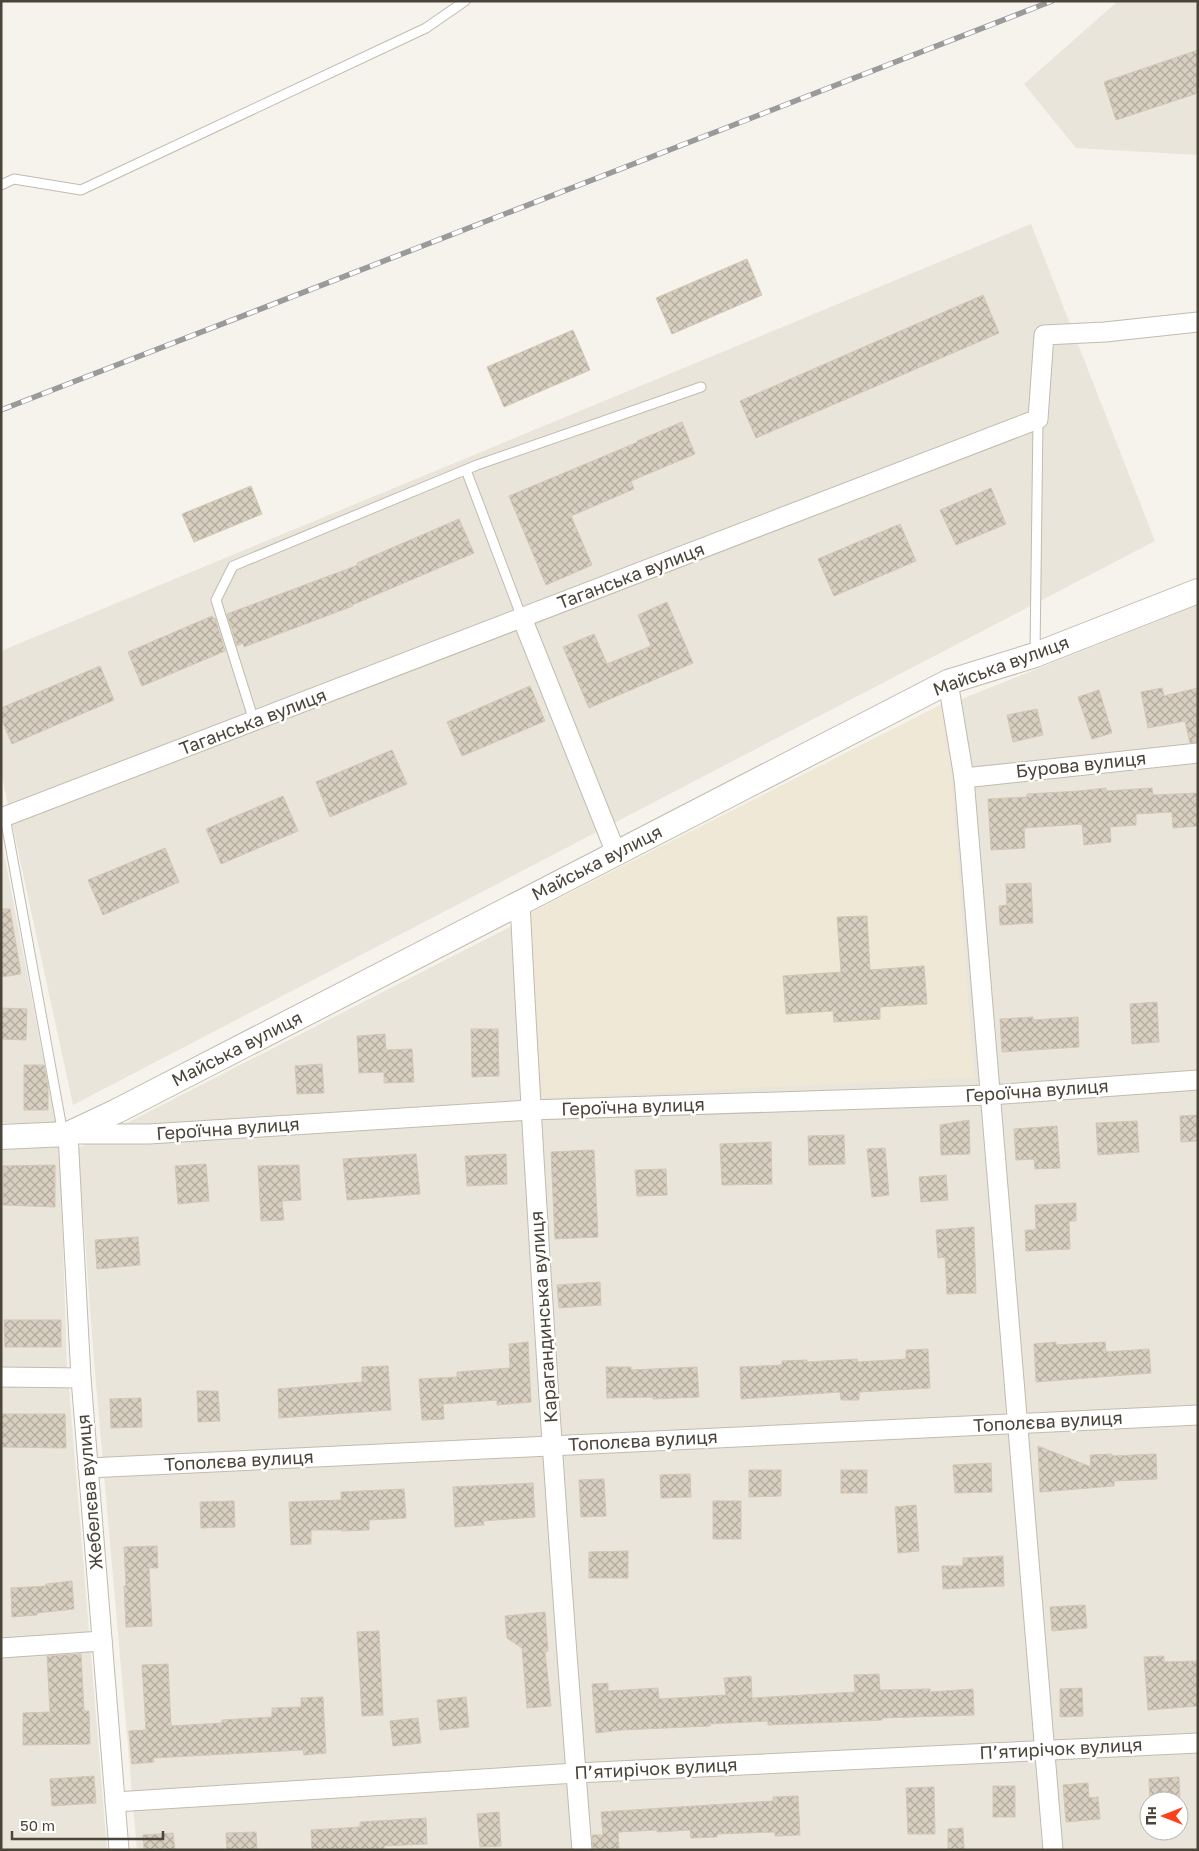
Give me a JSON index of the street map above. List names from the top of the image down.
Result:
{
  "streets": {
    "street": [
      "Таганська вулиця",
      "Майська вулиця",
      "Бурова вулиця",
      "Героїчна вулиця",
      "Карагандинська вулиця",
      "Тополєва вулиця",
      "Жебелєва вулиця",
      "П’ятирічок вулиця"
    ]
  },
  "crossings": [
    ["Майська вулиця", "Героїчна вулиця"],
    ["Майська вулиця", "Карагандинська вулиця"],
    ["Майська вулиця", "Жебелєва вулиця"],
    ["Героїчна вулиця", "Карагандинська вулиця"],
    ["Героїчна вулиця", "Жебелєва вулиця"],
    ["Карагандинська вулиця", "Тополєва вулиця"],
    ["Карагандинська вулиця", "П’ятирічок вулиця"],
    ["Тополєва вулиця", "Жебелєва вулиця"],
    ["Жебелєва вулиця", "П’ятирічок вулиця"]
  ],
  "scale_bar": "50 m",
  "north": "left"
}
